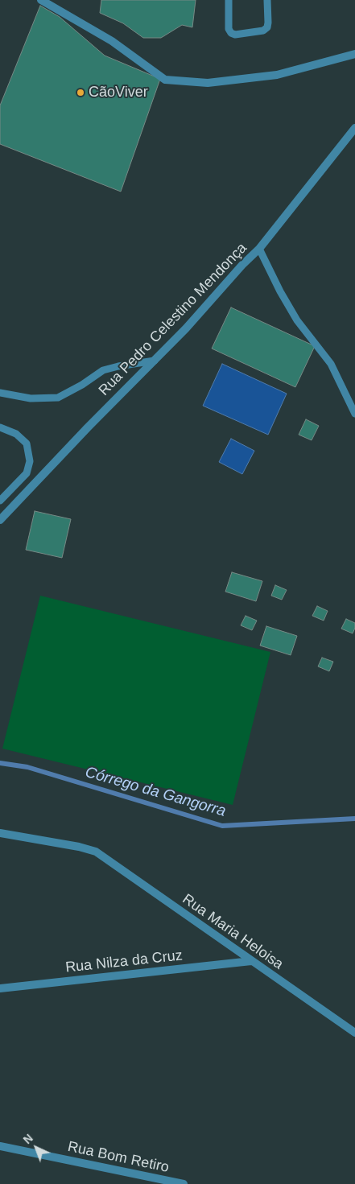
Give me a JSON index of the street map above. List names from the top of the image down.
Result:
{
  "streets": {
    "street": [
      "Rua Pedro Celestino Mendonça",
      "Rua Maria Heloisa",
      "Rua Nilza da Cruz",
      "Rua Bom Retiro"
    ]
  },
  "crossings": [
    ["Rua Maria Heloisa", "Rua Nilza da Cruz"]
  ],
  "water": ["Córrego da Gangorra"],
  "places": ["CãoViver"],
  "north": "top left"
}
